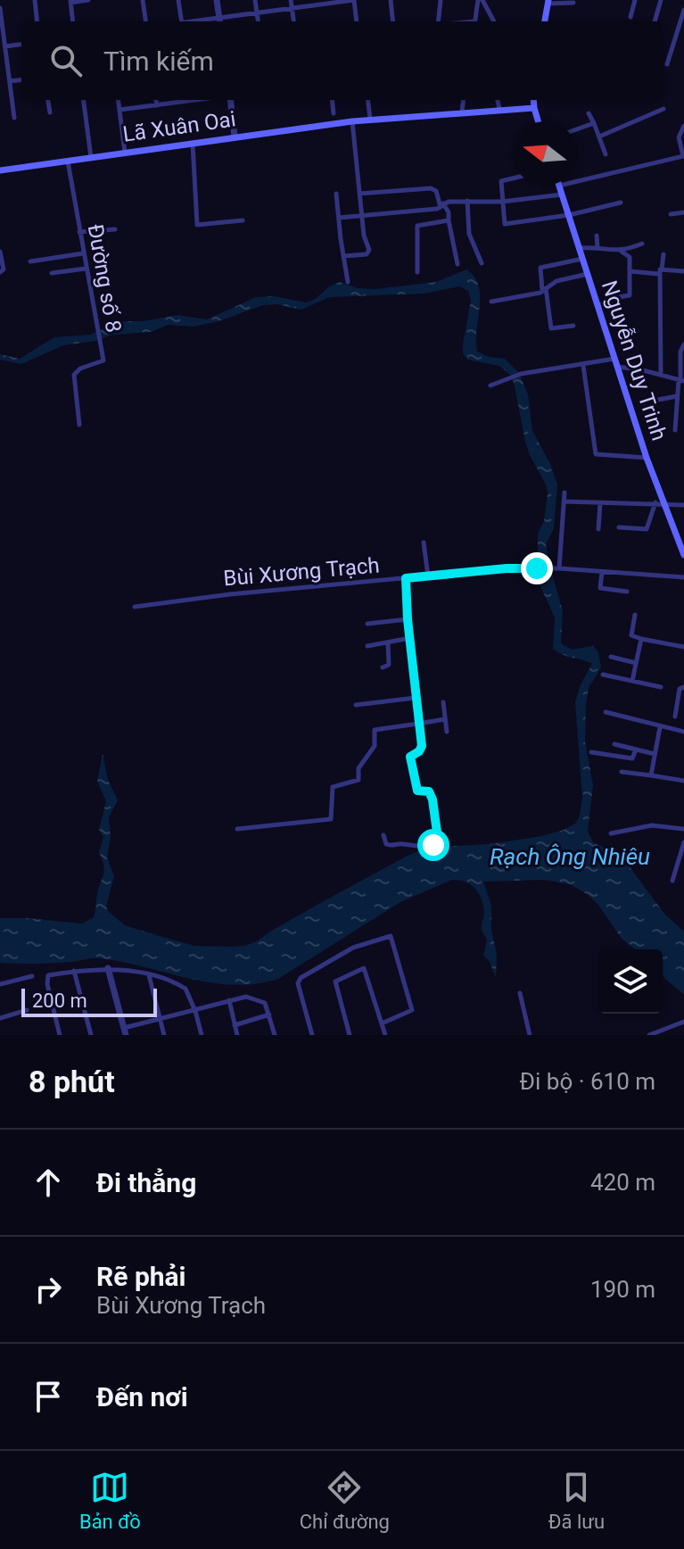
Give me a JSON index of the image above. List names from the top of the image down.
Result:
{
  "streets": {
    "main road": ["Lã Xuân Oai", "Nguyễn Duy Trinh"],
    "street": ["Đường số 8", "Bùi Xương Trạch"]
  },
  "crossings": [
    ["Lã Xuân Oai", "Đường số 8"]
  ],
  "water": ["Rạch Ông Nhiêu"],
  "scale_bar": "200 m",
  "north": "left",
  "page": {
    "search": "Tìm kiếm",
    "scale": "200 m",
    "heading": ["8 phút", "Đi bộ · 610 m"],
    "list": [
      ["Đi thẳng", "420 m"],
      ["Rẽ phải", "Bùi Xương Trạch", "190 m"],
      "Đến nơi"
    ],
    "nav": ["Bản đồ", "Chỉ đường", "Đã lưu"]
  }
}
